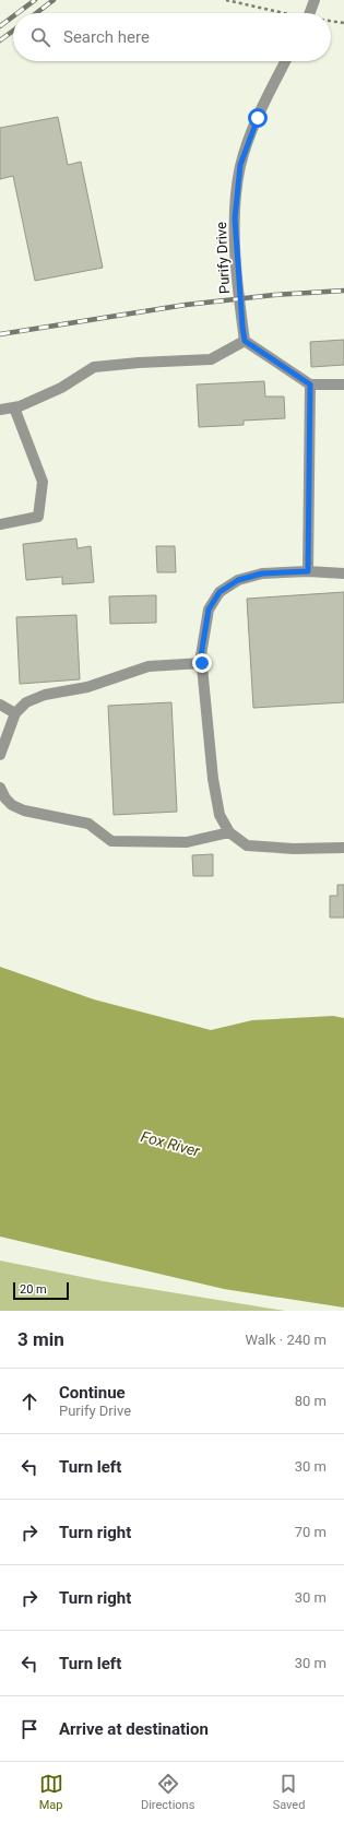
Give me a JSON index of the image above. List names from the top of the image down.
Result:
{
  "streets": {
    "street": ["Purify Drive"]
  },
  "water": ["Fox River"],
  "scale_bar": "20 m",
  "page": {
    "search": "Search here",
    "scale": "20 m",
    "heading": ["3 min", "Walk · 240 m"],
    "list": [
      ["Continue", "Purify Drive", "80 m"],
      ["Turn left", "30 m"],
      ["Turn right", "70 m"],
      ["Turn right", "30 m"],
      ["Turn left", "30 m"],
      "Arrive at destination"
    ],
    "nav": ["Map", "Directions", "Saved"]
  }
}
